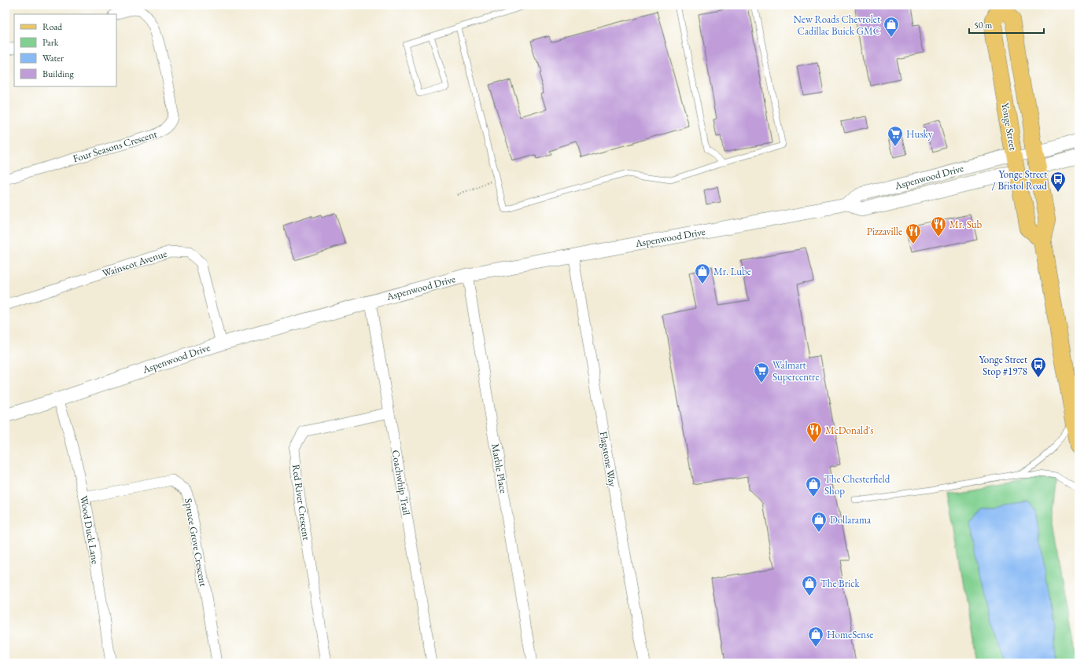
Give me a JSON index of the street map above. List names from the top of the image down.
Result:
{
  "streets": {
    "main road": ["Yonge Street"],
    "street": [
      "Four Seasons Crescent",
      "Aspenwood Drive",
      "Wainscot Avenue",
      "Flagstone Way",
      "Marble Place",
      "Coachwhip Trail",
      "Red River Crescent",
      "Wood Duck Lane",
      "Spruce Grove Crescent"
    ]
  },
  "crossings": [
    ["Yonge Street", "Aspenwood Drive"],
    ["Aspenwood Drive", "Wainscot Avenue"],
    ["Aspenwood Drive", "Flagstone Way"],
    ["Aspenwood Drive", "Marble Place"],
    ["Aspenwood Drive", "Coachwhip Trail"],
    ["Aspenwood Drive", "Wood Duck Lane"],
    ["Coachwhip Trail", "Red River Crescent"],
    ["Wood Duck Lane", "Spruce Grove Crescent"]
  ],
  "places": {
    "shop": [
      "New Roads Chevrolet Cadillac Buick GMC",
      "Mr. Lube",
      "The Chesterfield Shop",
      "Dollarama",
      "The Brick",
      "HomeSense"
    ],
    "supermarket": ["Husky", "Walmart Supercentre"],
    "bus stop": ["Yonge Street / Bristol Road", "Yonge Street Stop #1978"],
    "restaurant": ["Mr. Sub", "Pizzaville", "McDonald's"]
  },
  "legend": [
    "Road",
    "Park",
    "Water",
    "Building"
  ],
  "scale_bar": "50 m"
}
